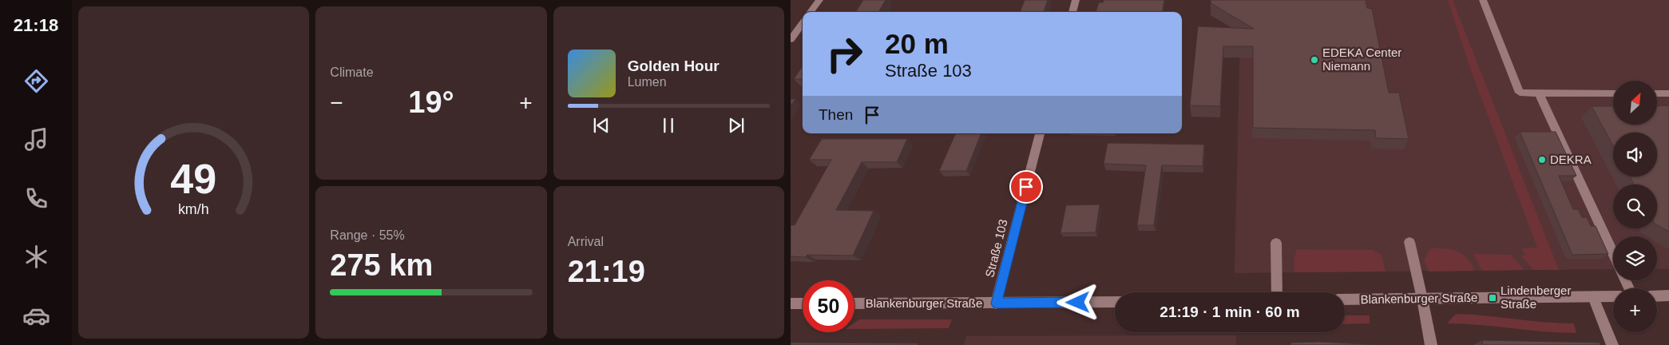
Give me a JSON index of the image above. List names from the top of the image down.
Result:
{
  "streets": {
    "main road": ["Straße 103", "Blankenburger Straße"]
  },
  "crossings": [
    ["Straße 103", "Blankenburger Straße"]
  ],
  "places": {
    "other": ["EDEKA Center Niemann", "DEKRA"],
    "transit": ["Lindenberger Straße"]
  },
  "north": "top right",
  "page": {
    "tabs": "21:18",
    "tile": [
      "Climate",
      ["Range · 55%", "275 km"],
      ["Arrival", "21:19"]
    ],
    "turn": ["20 m", "Straße 103"],
    "song": ["Golden Hour", "Lumen"],
    "map_buttons": "+",
    "heat": ["−", "19°", "+"],
    "then": "Then",
    "limit": "50",
    "trip": "21:19 · 1 min · 60 m",
    "gauge": ["49", "km/h"]
  }
}
